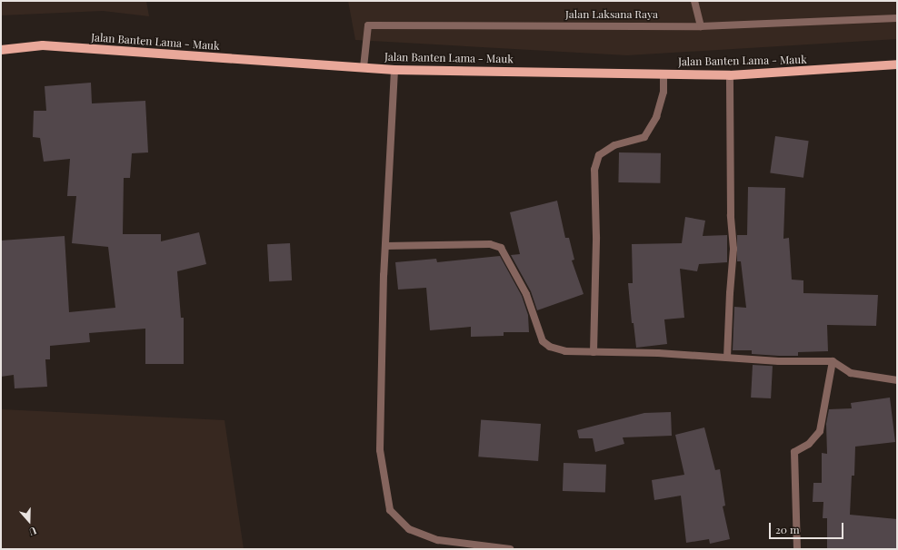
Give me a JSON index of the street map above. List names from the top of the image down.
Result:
{
  "streets": {
    "main road": ["Jalan Banten Lama - Mauk"],
    "street": ["Jalan Laksana Raya"]
  },
  "crossings": [
    ["Jalan Laksana Raya", "Jalan Banten Lama - Mauk"]
  ],
  "scale_bar": "20 m",
  "north": "bottom"
}
